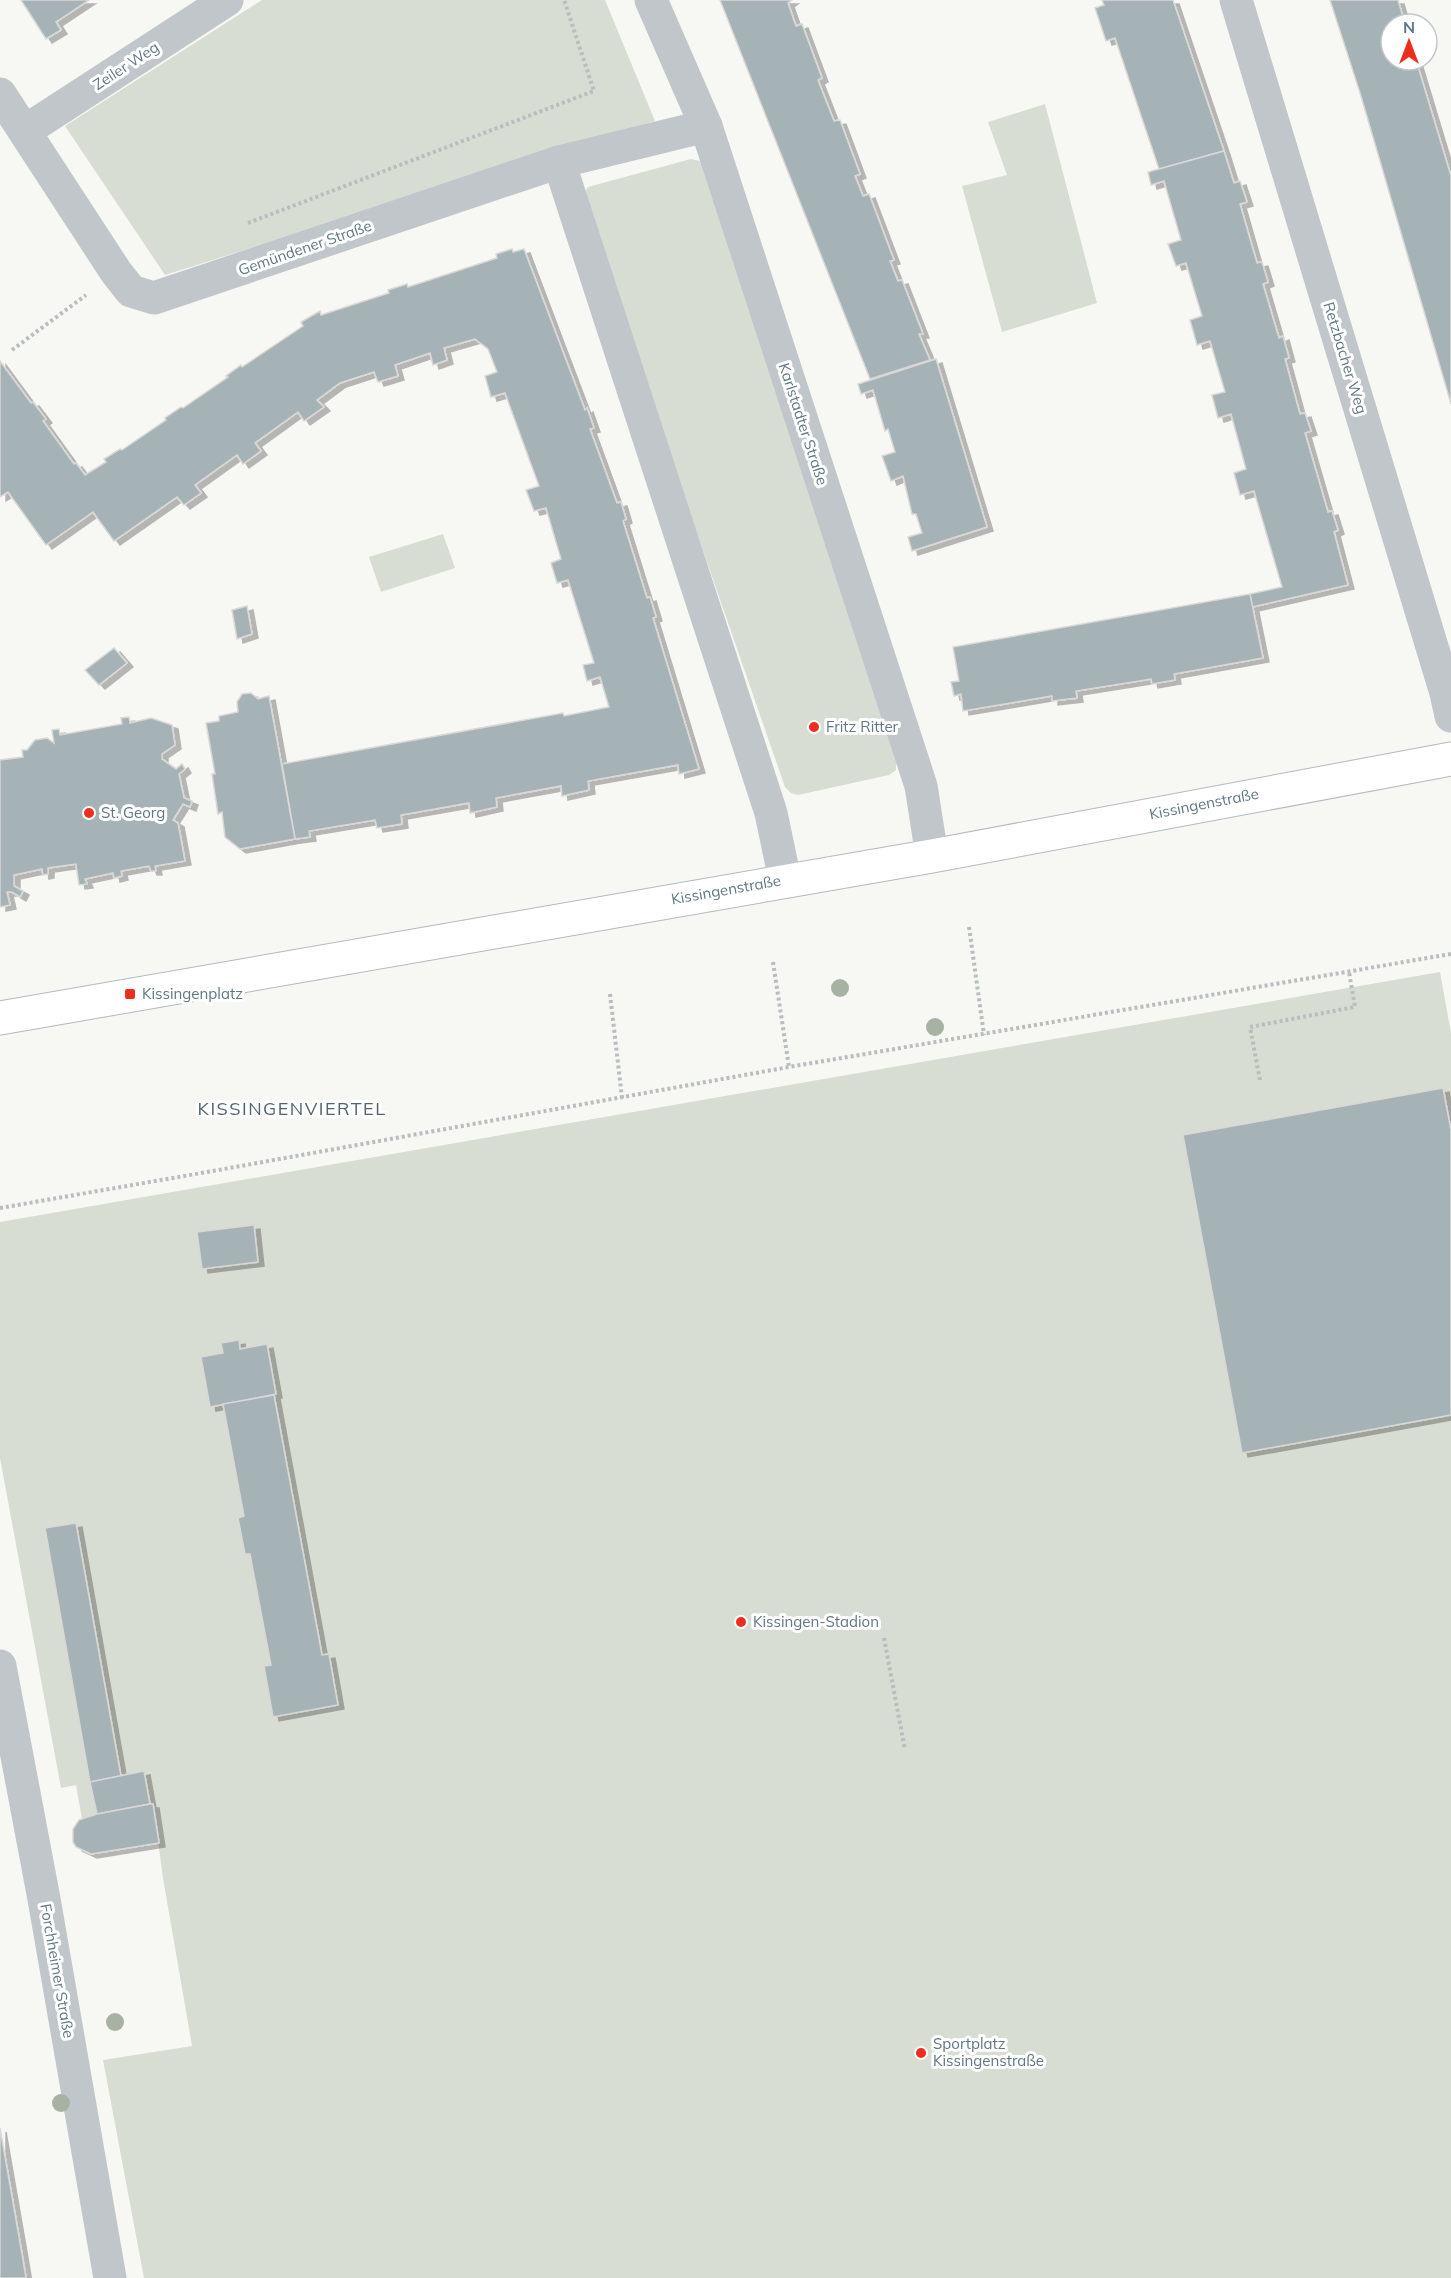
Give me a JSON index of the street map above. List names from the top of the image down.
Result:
{
  "streets": {
    "street": [
      "Zeiler Weg",
      "Gemündener Straße",
      "Retzbacher Weg",
      "Karlstadter Straße",
      "Kissingenstraße",
      "Forchheimer Straße"
    ]
  },
  "crossings": [
    ["Zeiler Weg", "Gemündener Straße"],
    ["Gemündener Straße", "Karlstadter Straße"],
    ["Karlstadter Straße", "Kissingenstraße"]
  ],
  "districts": ["KISSINGENVIERTEL"],
  "places": {
    "other": [
      "Fritz Ritter",
      "St. Georg",
      "Kissingen-Stadion",
      "Sportplatz Kissingenstraße"
    ],
    "transit": ["Kissingenplatz"]
  },
  "north": "top"
}
